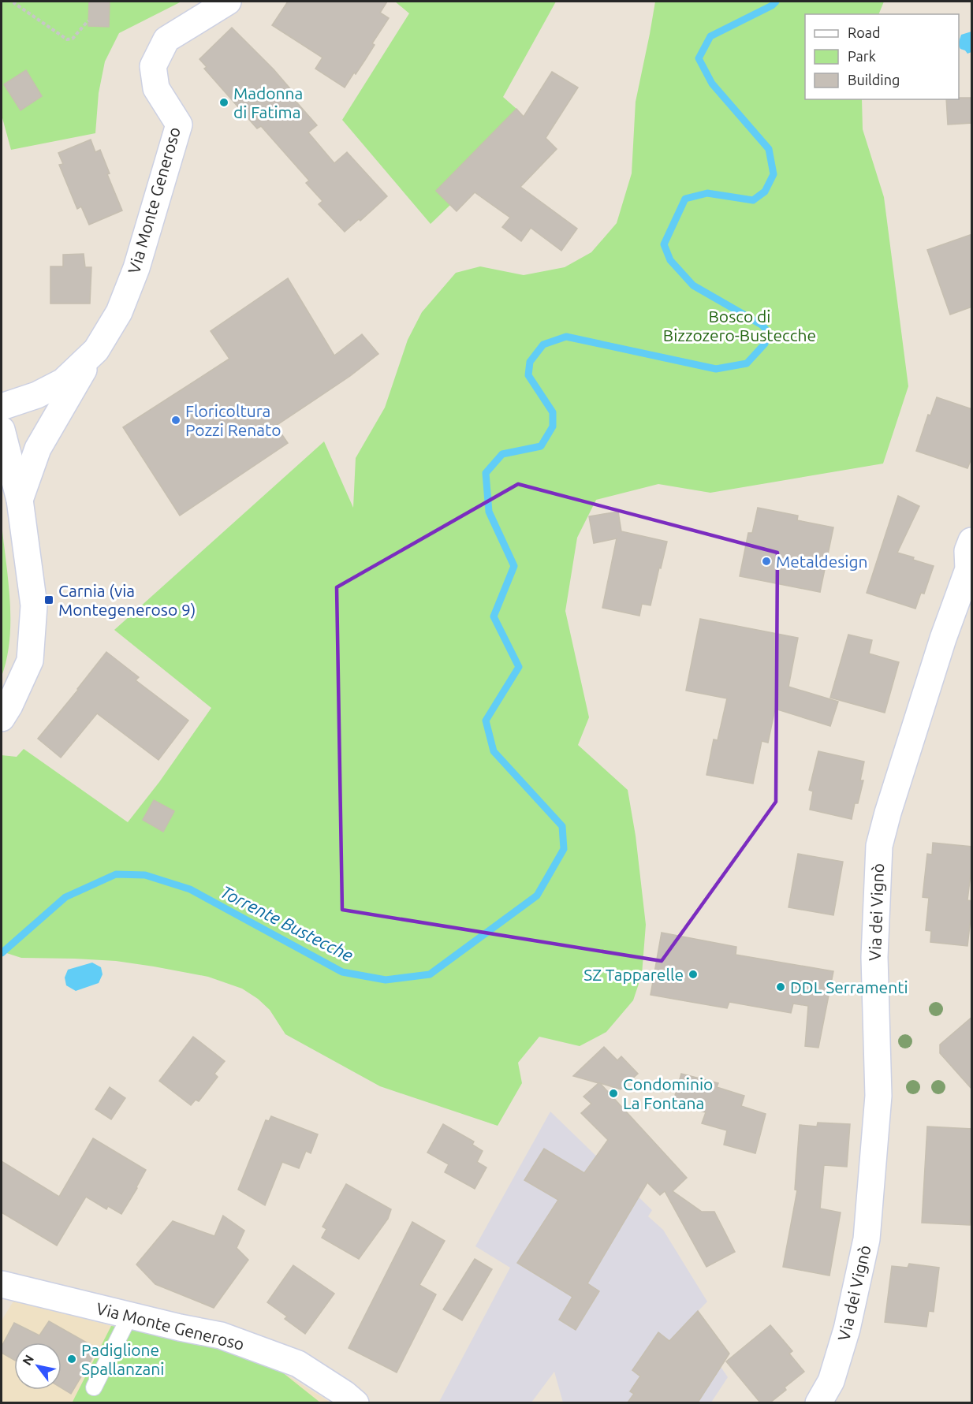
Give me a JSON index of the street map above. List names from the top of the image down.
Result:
{
  "streets": {
    "street": ["Via Monte Generoso", "Via dei Vignò"]
  },
  "water": ["Torrente Bustecche"],
  "parks": ["Bosco di Bizzozero-Bustecche"],
  "places": {
    "other": [
      "Madonna di Fatima",
      "Floricoltura Pozzi Renato",
      "Metaldesign",
      "SZ Tapparelle",
      "DDL Serramenti",
      "Condominio La Fontana",
      "Padiglione Spallanzani"
    ],
    "transit": ["Carnia (via Montegeneroso 9)"]
  },
  "legend": ["Road", "Park", "Building"],
  "north": "top left"
}
